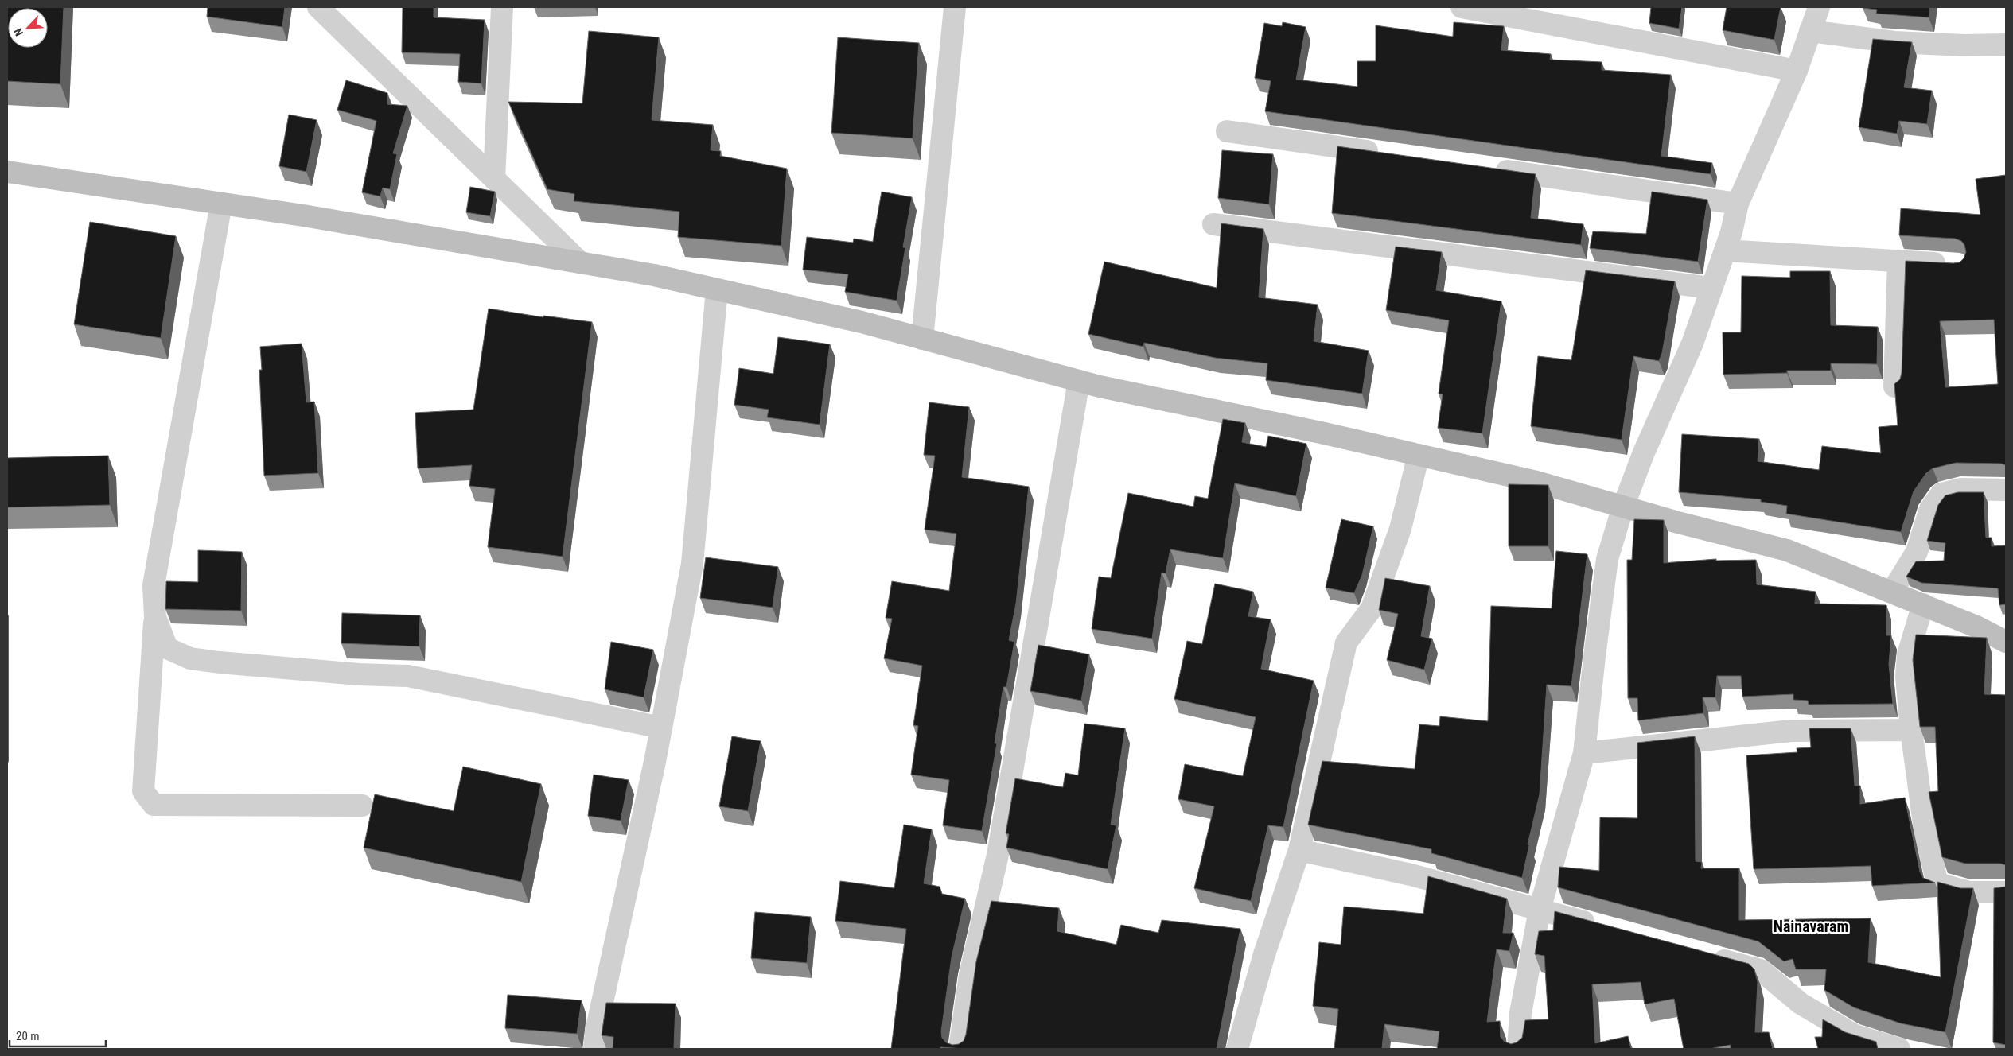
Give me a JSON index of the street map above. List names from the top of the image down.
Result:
{
  "districts": ["Nainavaram"],
  "scale_bar": "20 m",
  "north": "bottom left"
}
